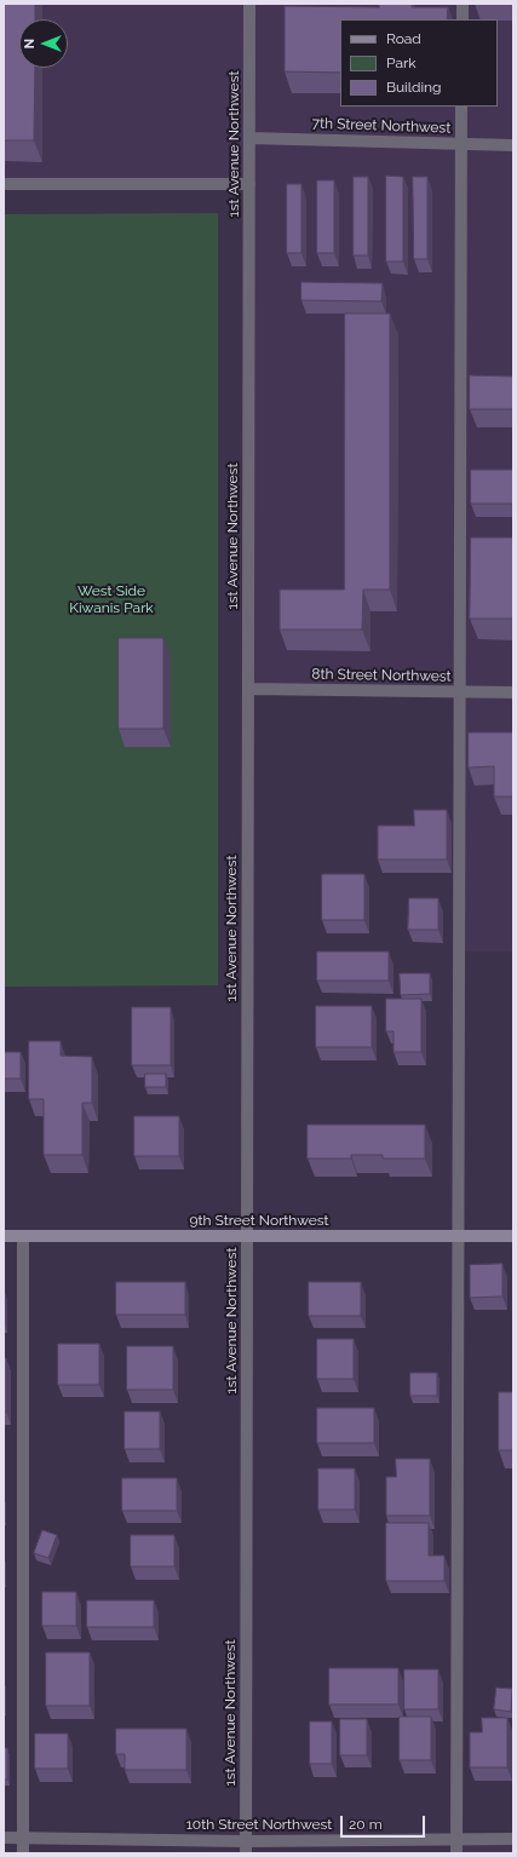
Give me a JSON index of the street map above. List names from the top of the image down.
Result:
{
  "streets": {
    "street": [
      "7th Street Northwest",
      "1st Avenue Northwest",
      "8th Street Northwest",
      "9th Street Northwest",
      "10th Street Northwest"
    ]
  },
  "crossings": [
    ["7th Street Northwest", "1st Avenue Northwest"],
    ["1st Avenue Northwest", "8th Street Northwest"],
    ["1st Avenue Northwest", "9th Street Northwest"],
    ["1st Avenue Northwest", "10th Street Northwest"]
  ],
  "parks": ["West Side Kiwanis Park"],
  "legend": ["Road", "Park", "Building"],
  "scale_bar": "20 m",
  "north": "left"
}
